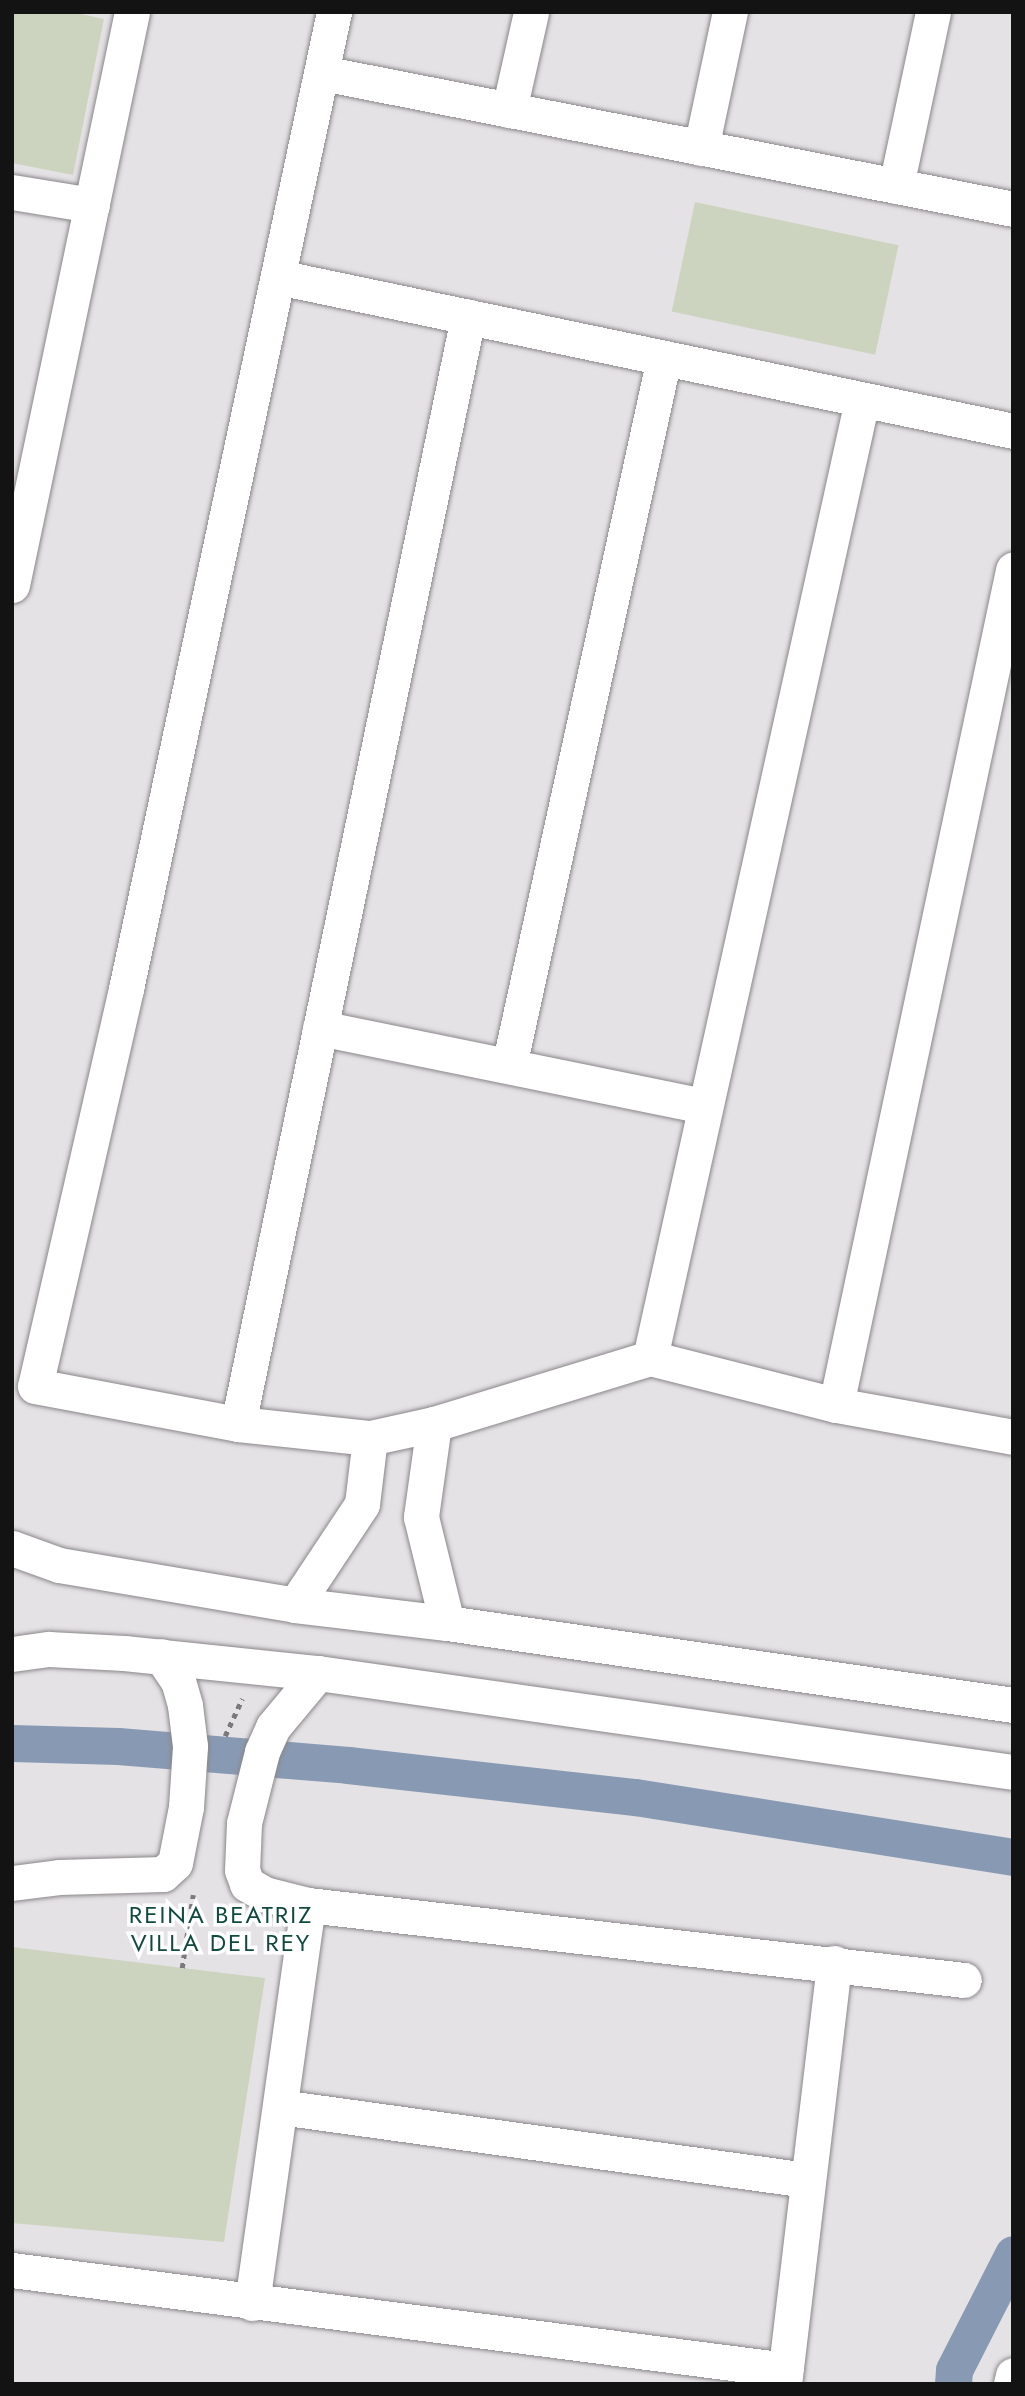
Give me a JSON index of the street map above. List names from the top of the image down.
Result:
{
  "districts": ["REINA BEATRIZ VILLA DEL REY"]
}
